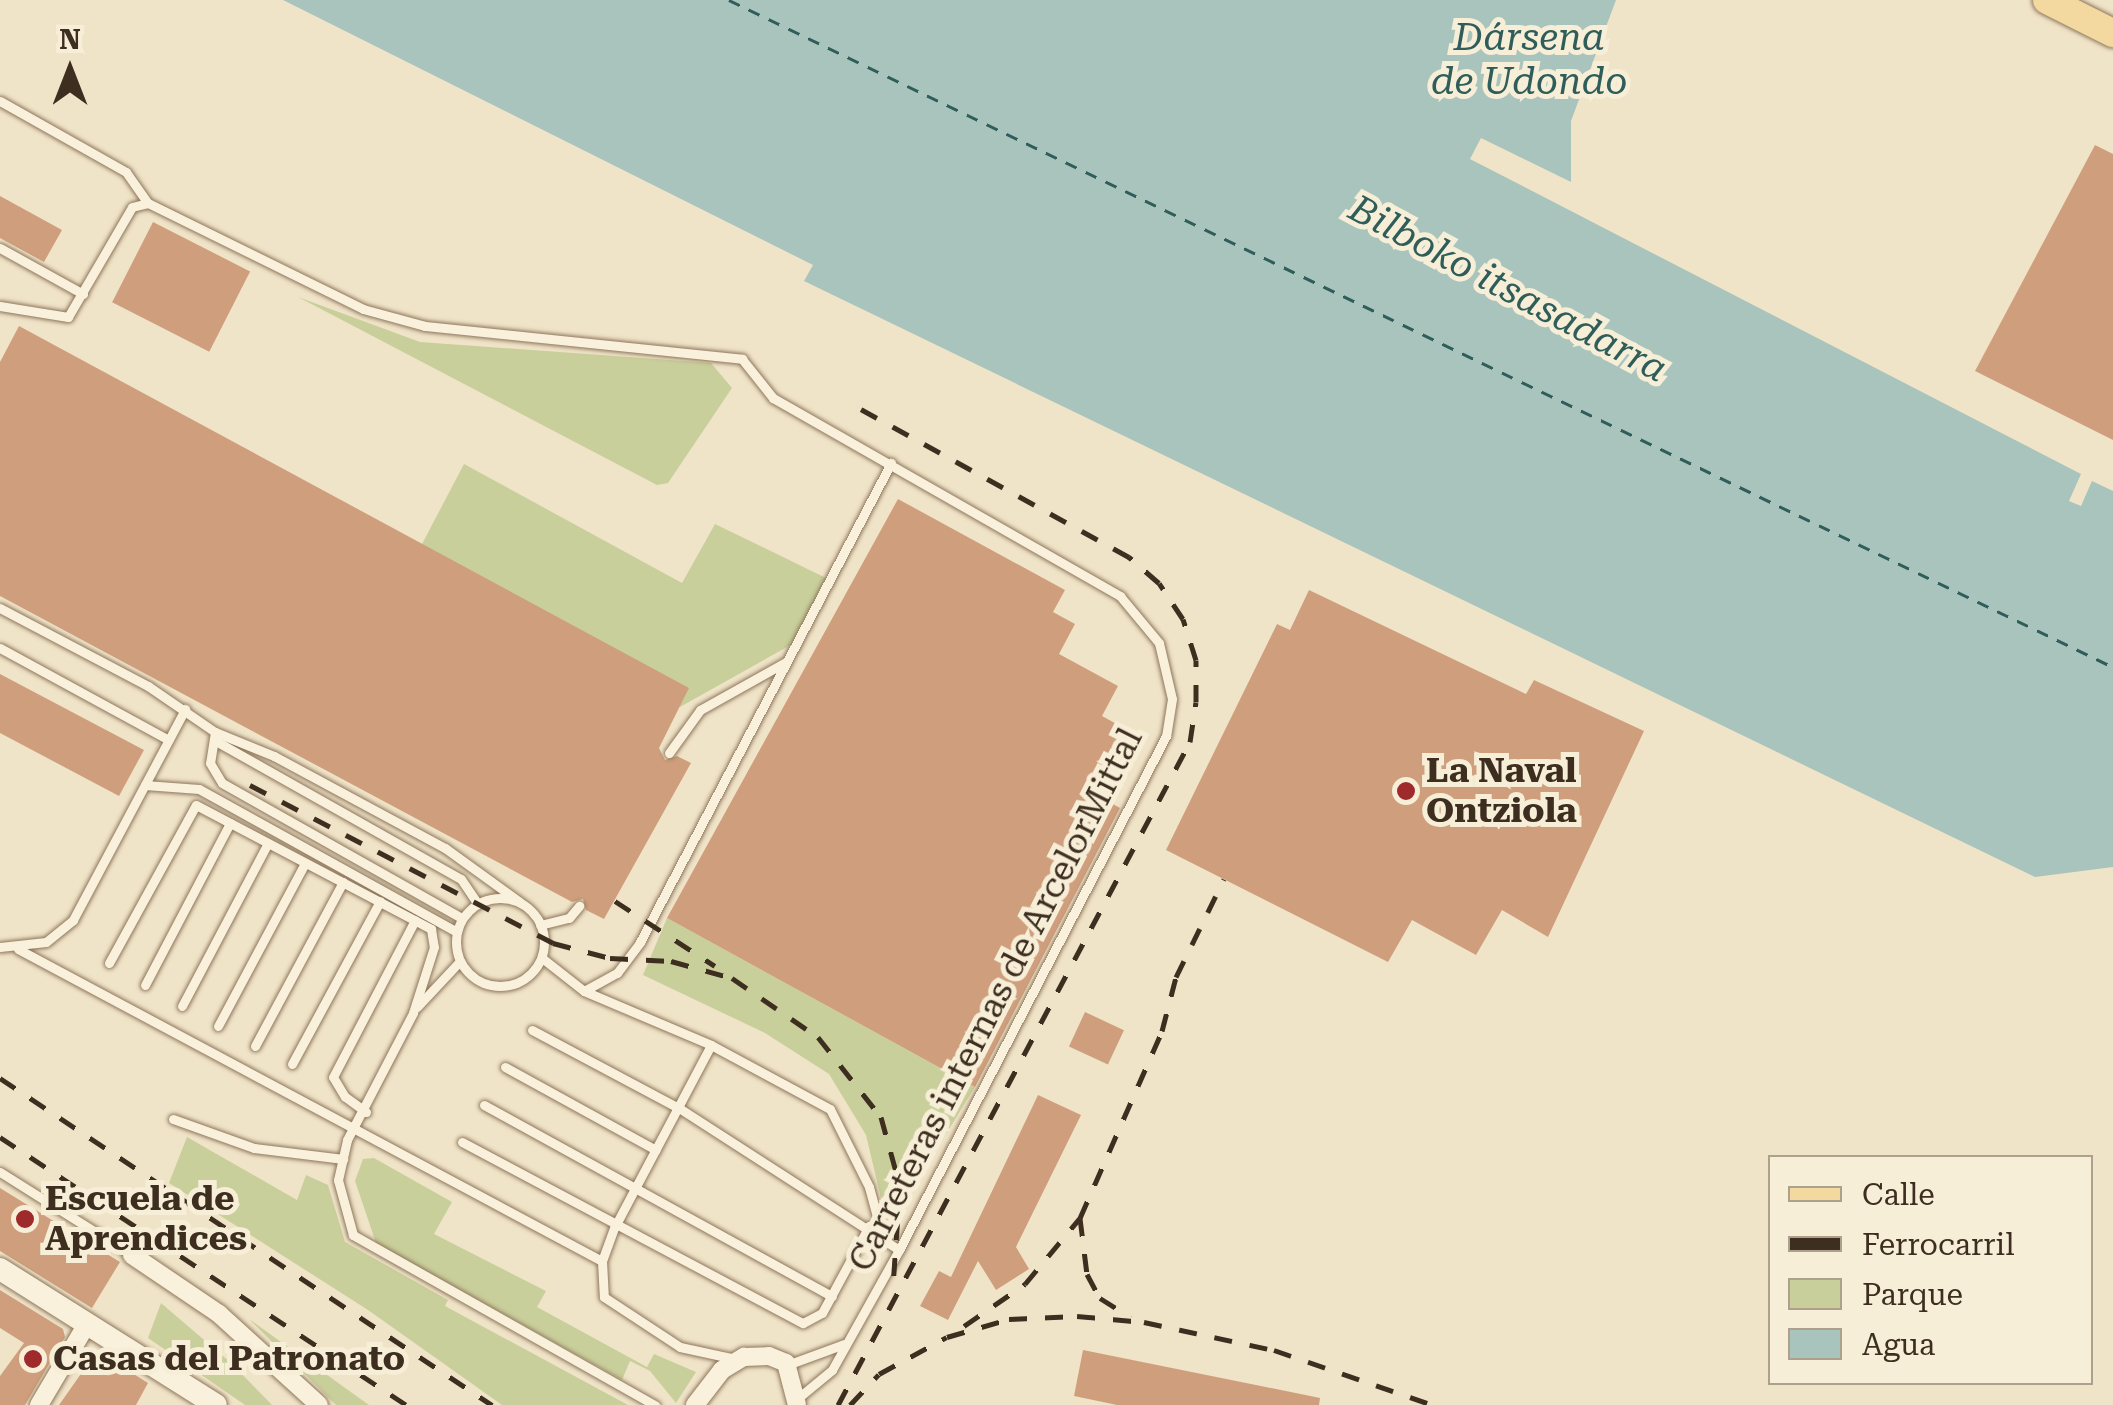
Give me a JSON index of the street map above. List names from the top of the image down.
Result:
{
  "streets": {
    "lane": ["Carreteras internas de ArcelorMittal"]
  },
  "water": ["Dársena de Udondo", "Bilboko itsasadarra"],
  "places": ["La Naval Ontziola", "Escuela de Aprendices", "Casas del Patronato"],
  "legend": [
    "Calle",
    "Ferrocarril",
    "Parque",
    "Agua"
  ],
  "north": "top"
}
